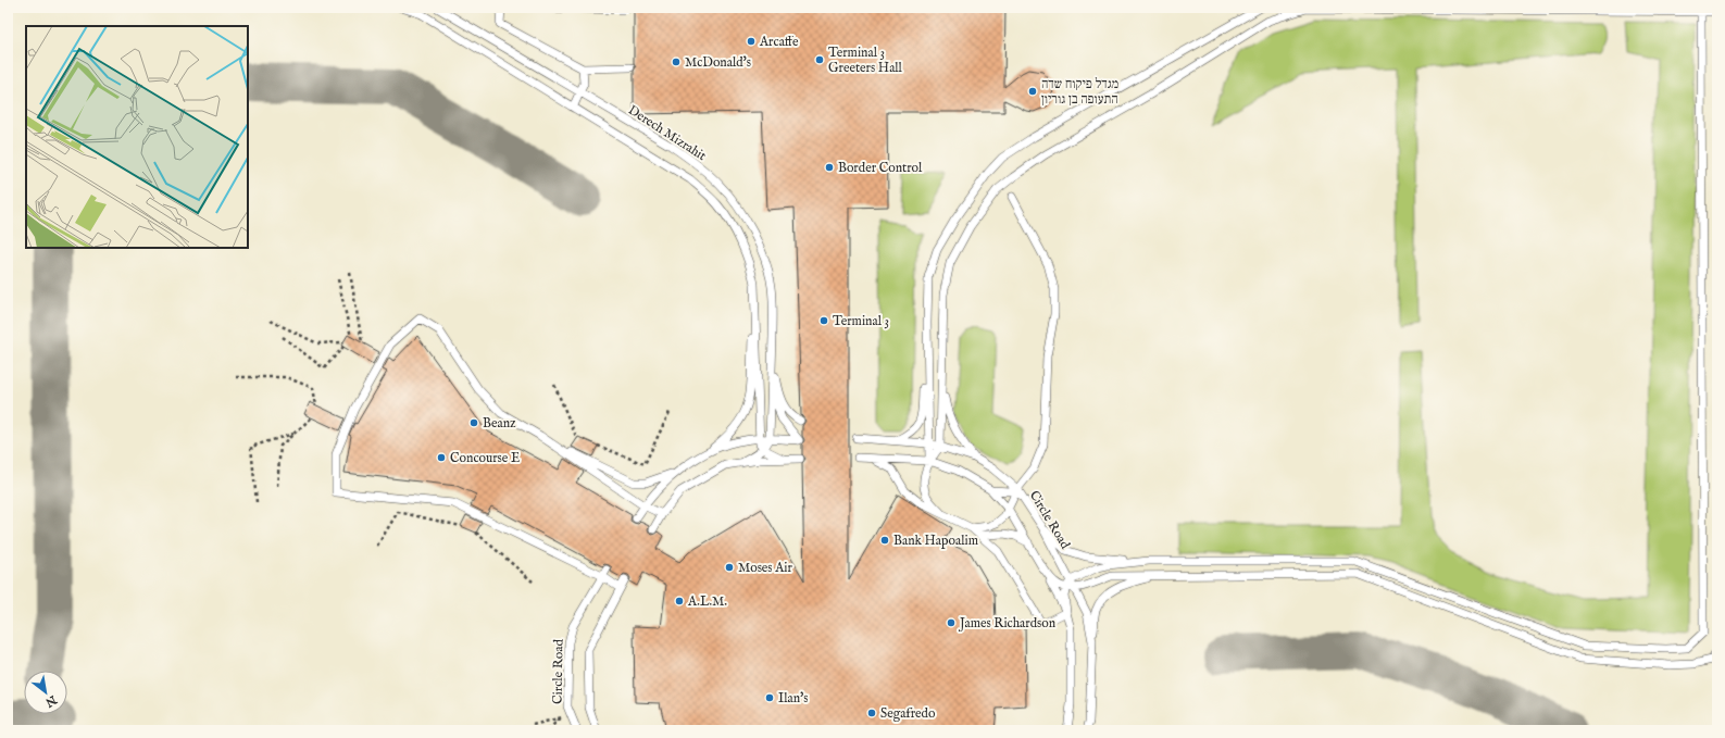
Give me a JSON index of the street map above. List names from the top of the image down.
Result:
{
  "streets": {
    "lane": ["Derech Mizrahit", "Circle Road"]
  },
  "places": [
    "Arcaffe",
    "Terminal 3 Greeters Hall",
    "McDonald's",
    "מגדל פיקוח שדה התעופה בן גוריון",
    "Border Control",
    "Terminal 3",
    "Beanz",
    "Concourse E",
    "Bank Hapoalim",
    "Moses Air",
    "A.L.M.",
    "James Richardson",
    "Ilan's",
    "Segafredo"
  ],
  "north": "bottom right"
}
